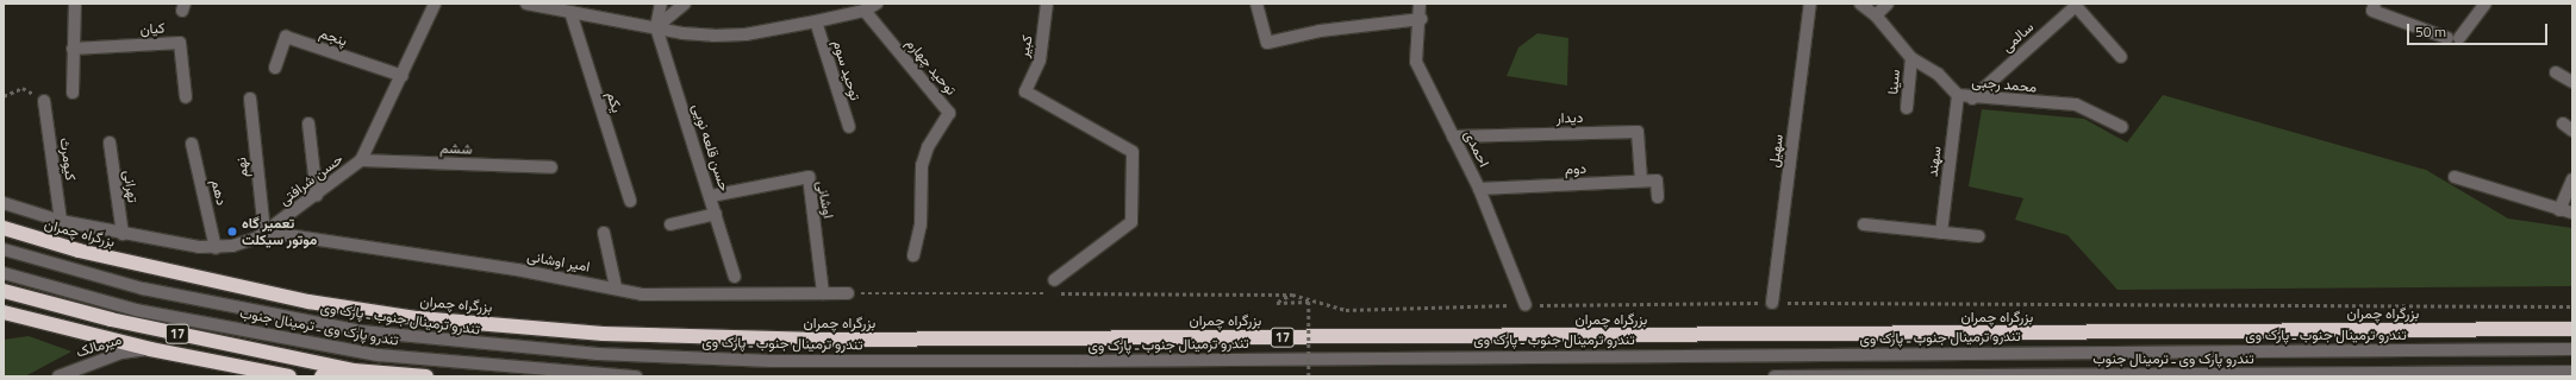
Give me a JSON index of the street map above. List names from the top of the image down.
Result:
{
  "streets": {
    "highway": ["بزرگراه چمران", "17"],
    "street": [
      "کیان",
      "پنجم",
      "سالمی",
      "کبیر",
      "توحید چهارم",
      "توحید سوم",
      "سینا",
      "محمد رجبی",
      "یکم",
      "دیدار",
      "حسن قلعه نویی",
      "ششم",
      "احمدی",
      "سهیل",
      "کیومرث",
      "سهند",
      "نهم",
      "دوم",
      "حسن شرافتی",
      "تهرانی",
      "دهم",
      "اوشانی",
      "امیر اوشانی",
      "تندرو ترمینال جنوب ـ پارک وی",
      "تندرو پارک وی ـ ترمینال جنوب",
      "میرمالک"
    ]
  },
  "crossings": [
    ["پنجم", "حسن شرافتی"],
    ["سالمی", "محمد رجبی"],
    ["سینا", "محمد رجبی"],
    ["محمد رجبی", "سهند"],
    ["دیدار", "احمدی"],
    ["دیدار", "دوم"],
    ["حسن قلعه نویی", "اوشانی"],
    ["ششم", "حسن شرافتی"],
    ["احمدی", "دوم"],
    ["کیومرث", "حسن شرافتی"],
    ["نهم", "حسن شرافتی"],
    ["نهم", "امیر اوشانی"],
    ["حسن شرافتی", "تهرانی"],
    ["حسن شرافتی", "دهم"],
    ["حسن شرافتی", "امیر اوشانی"],
    ["اوشانی", "امیر اوشانی"]
  ],
  "places": ["تعمیر گاه موتور سیکلت"],
  "scale_bar": "50 m"
}
